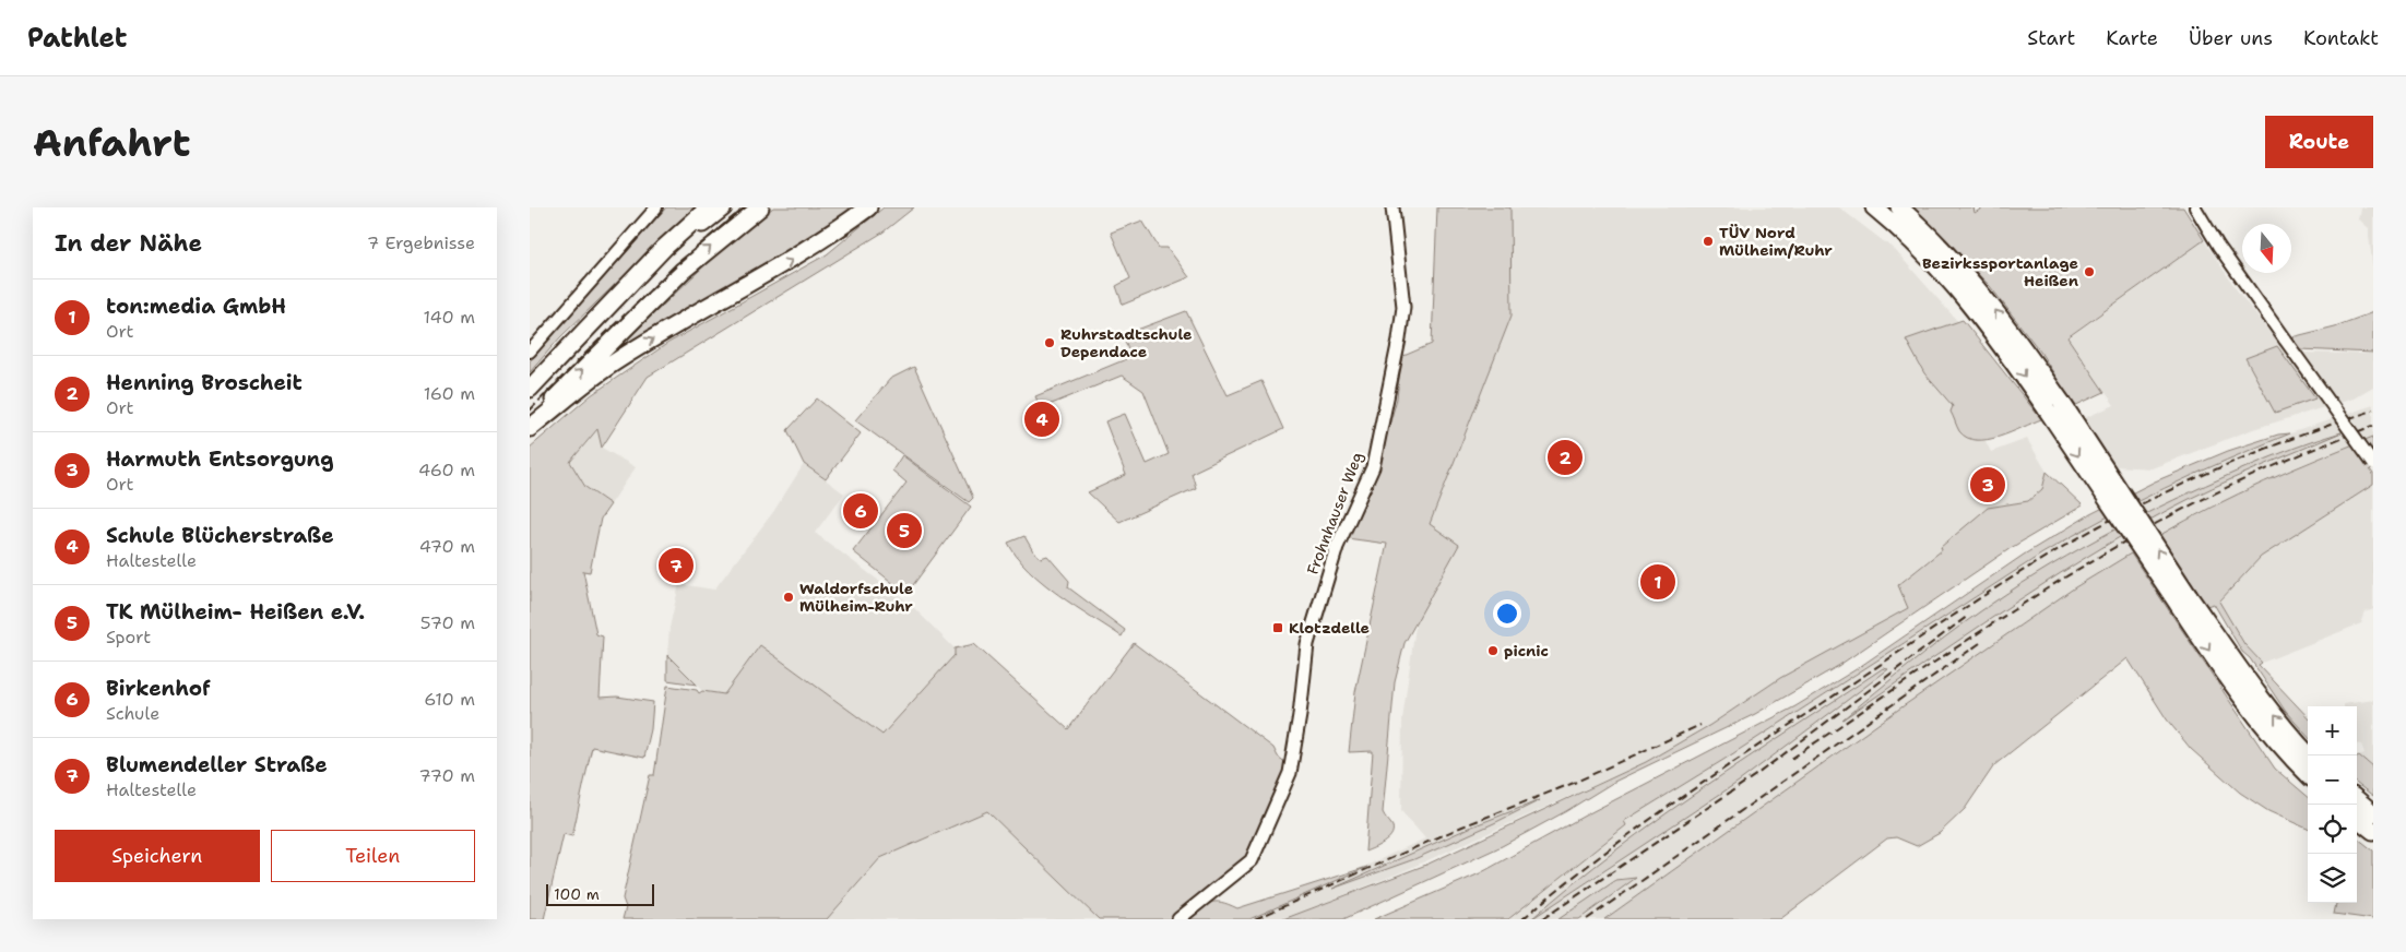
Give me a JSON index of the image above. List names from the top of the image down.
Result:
{
  "streets": {
    "main road": ["Frohnhauser Weg"]
  },
  "places": {
    "other": [
      "TÜV Nord Mülheim/Ruhr",
      "Bezirkssportanlage Heißen",
      "Ruhrstadtschule Dependace",
      "Waldorfschule Mülheim-Ruhr",
      "picnic"
    ],
    "transit": ["Klotzdelle"]
  },
  "scale_bar": "100 m",
  "north": "bottom",
  "page": {
    "header": "Pathlet",
    "nav": [
      "Start",
      "Karte",
      "Über uns",
      "Kontakt"
    ],
    "buttons": [
      "Route",
      ["Speichern", "Teilen"]
    ],
    "title": "Anfahrt",
    "heading": ["In der Nähe", "7 Ergebnisse"],
    "list": [
      {
        "mark": "1",
        "name": "ton:media GmbH",
        "note": "Ort",
        "value": "140 m"
      },
      {
        "mark": "2",
        "name": "Henning Broscheit",
        "note": "Ort",
        "value": "160 m"
      },
      {
        "mark": "3",
        "name": "Harmuth Entsorgung",
        "note": "Ort",
        "value": "460 m"
      },
      {
        "mark": "4",
        "name": "Schule Blücherstraße",
        "note": "Haltestelle",
        "value": "470 m"
      },
      {
        "mark": "5",
        "name": "TK Mülheim- Heißen e.V.",
        "note": "Sport",
        "value": "570 m"
      },
      {
        "mark": "6",
        "name": "Birkenhof",
        "note": "Schule",
        "value": "610 m"
      },
      {
        "mark": "7",
        "name": "Blumendeller Straße",
        "note": "Haltestelle",
        "value": "770 m"
      }
    ],
    "pins": [
      "4",
      "2",
      "3",
      "6",
      "5",
      "7",
      "1"
    ],
    "map_buttons": ["+", "−"],
    "scale": "100 m"
  }
}
